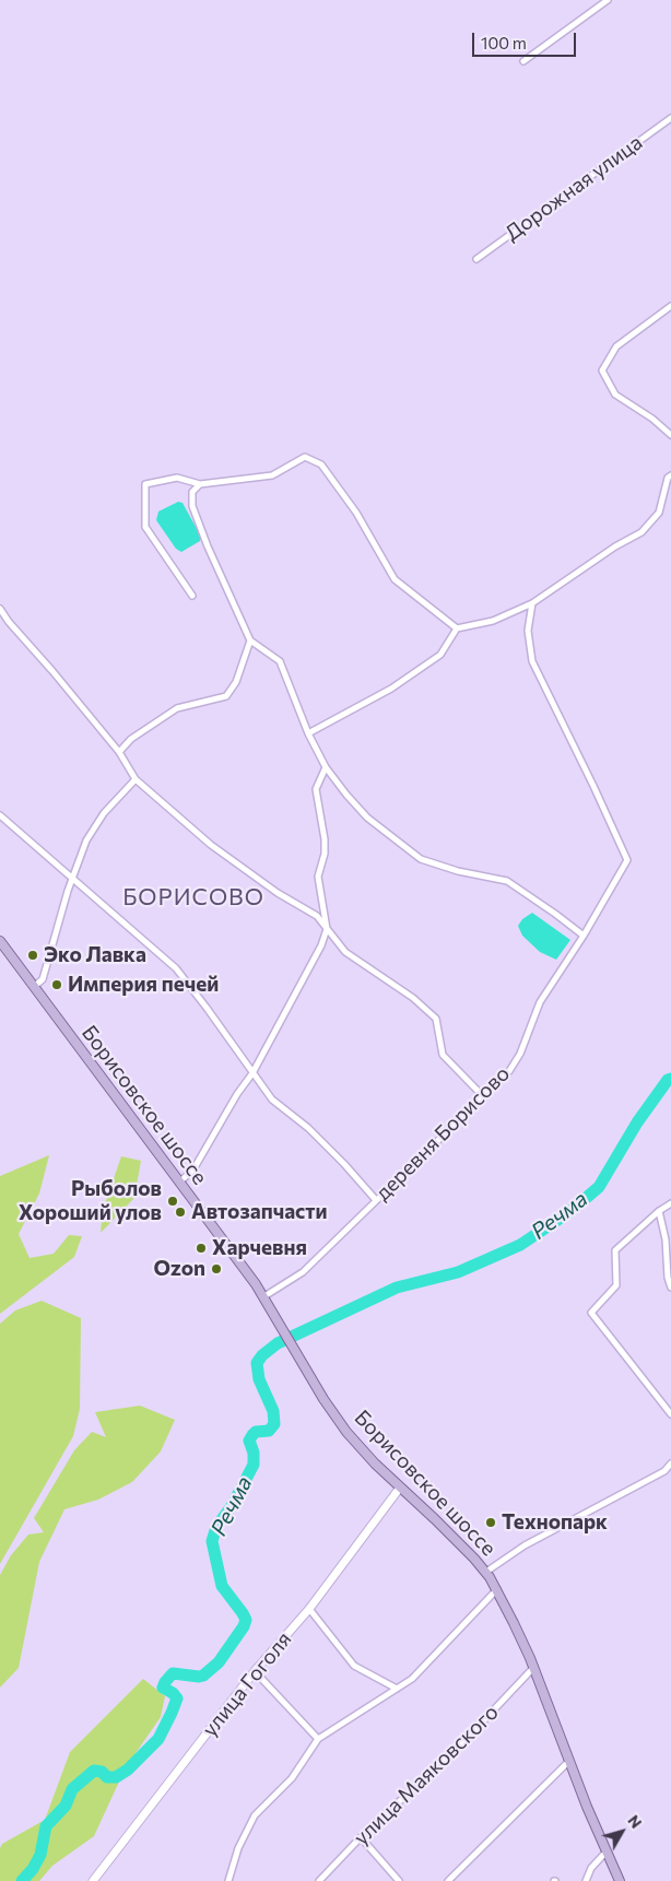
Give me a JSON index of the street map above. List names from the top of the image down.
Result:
{
  "streets": {
    "main road": ["Борисовское шоссе"],
    "street": [
      "Дорожная улица",
      "деревня Борисово",
      "улица Гоголя",
      "улица Маяковского"
    ]
  },
  "crossings": [
    ["Борисовское шоссе", "деревня Борисово"],
    ["Борисовское шоссе", "улица Гоголя"],
    ["Борисовское шоссе", "улица Маяковского"]
  ],
  "districts": ["БОРИСОВО"],
  "water": ["Речма"],
  "places": [
    "Эко Лавка",
    "Империя печей",
    "Рыболов Хороший улов",
    "Автозапчасти",
    "Харчевня",
    "Ozon",
    "Технопарк"
  ],
  "scale_bar": "100 m",
  "north": "top right"
}
